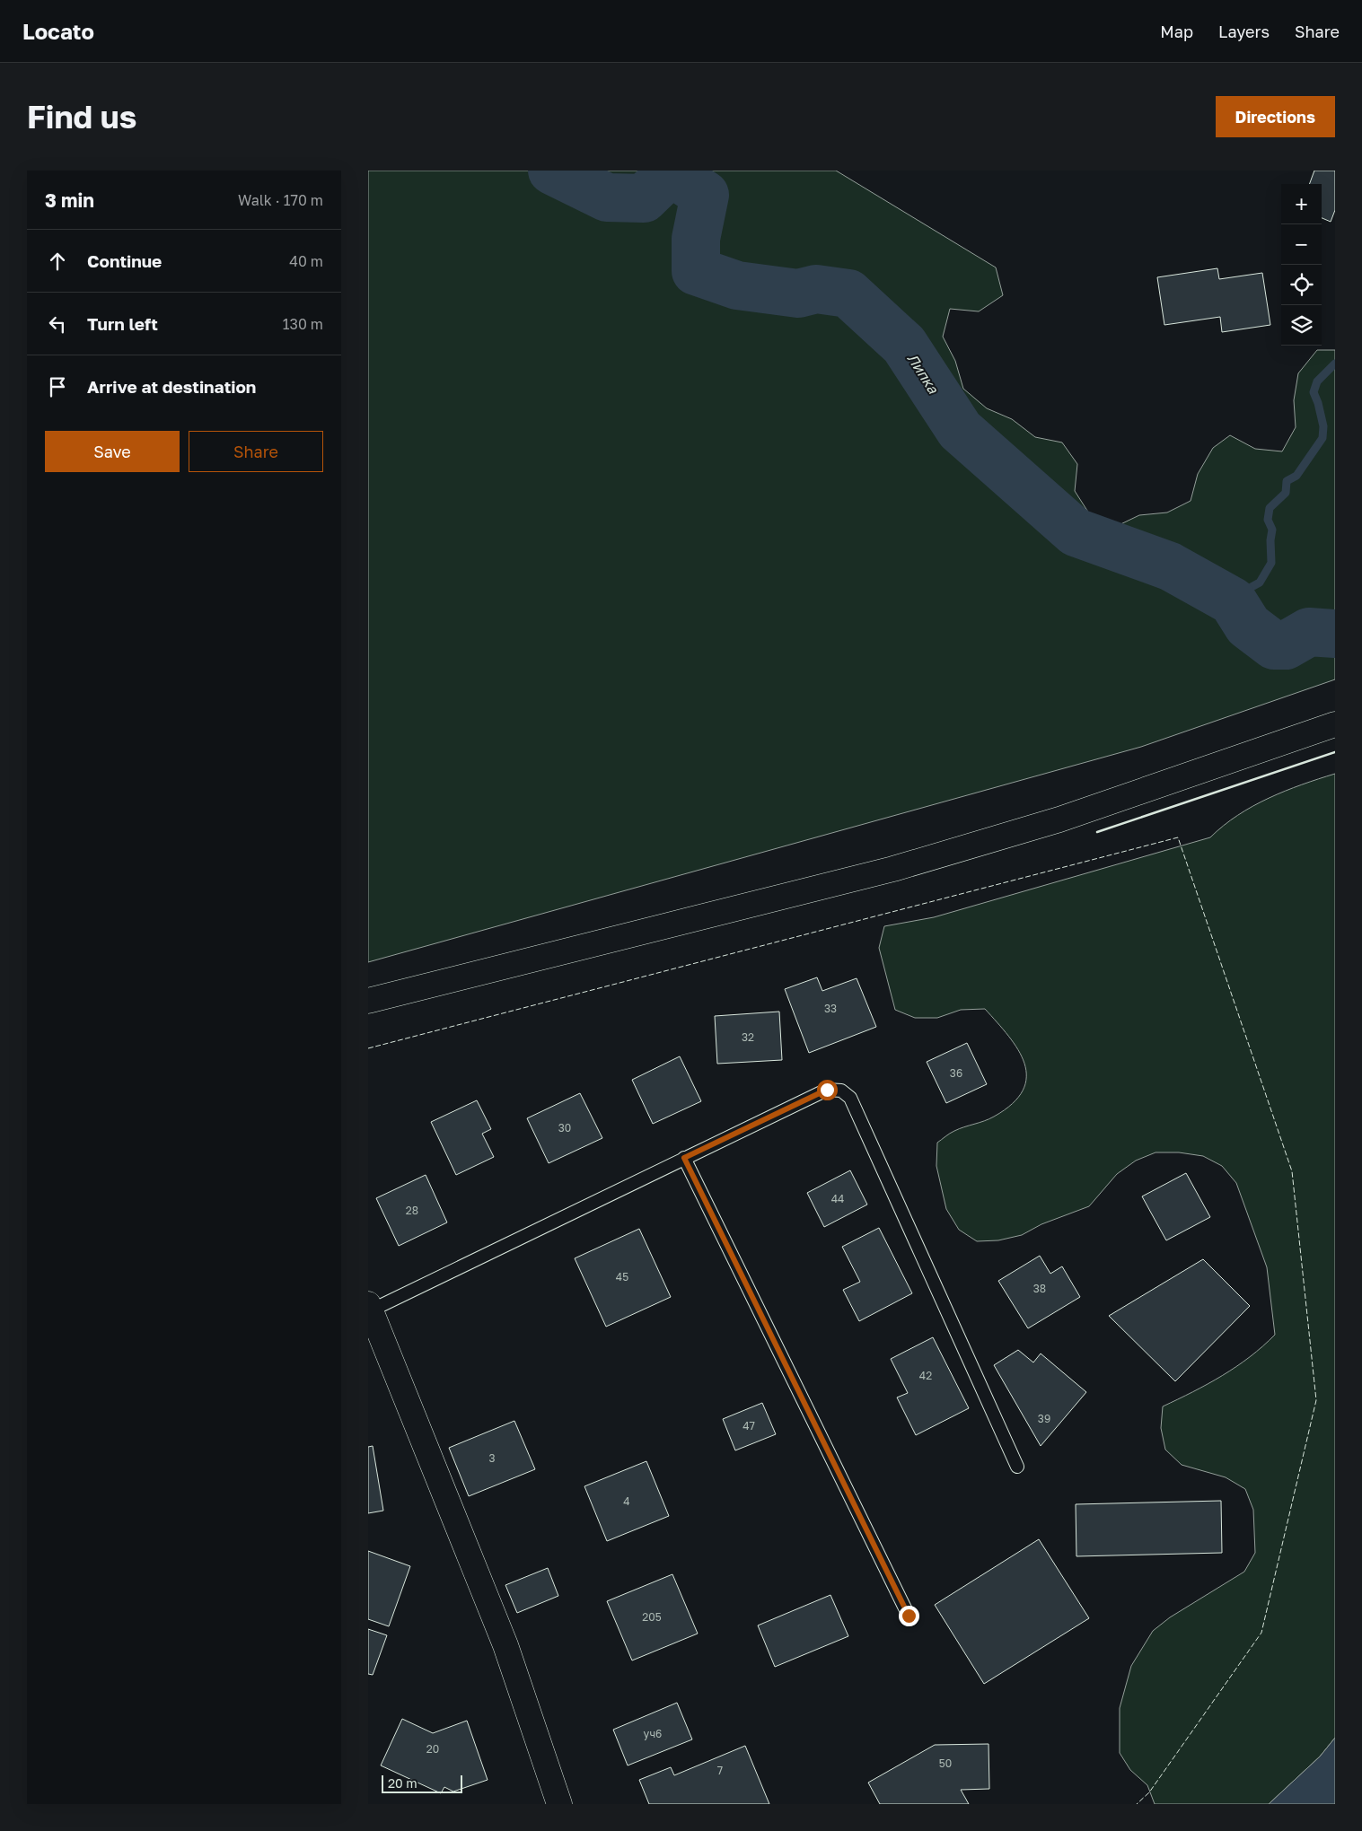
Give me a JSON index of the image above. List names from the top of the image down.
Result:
{
  "water": ["Липка"],
  "house_numbers": [
    "33",
    "32",
    "36",
    "30",
    "44",
    "28",
    "45",
    "38",
    "42",
    "39",
    "47",
    "3",
    "4",
    "205",
    "уч6",
    "20",
    "50",
    "7"
  ],
  "scale_bar": "20 m",
  "page": {
    "header": "Locato",
    "nav": ["Map", "Layers", "Share"],
    "buttons": [
      "Directions",
      ["Save", "Share"]
    ],
    "title": "Find us",
    "heading": ["3 min", "Walk · 170 m"],
    "map_buttons": ["+", "−"],
    "list": [
      ["Continue", "40 m"],
      ["Turn left", "130 m"],
      "Arrive at destination"
    ],
    "scale": "20 m"
  }
}
